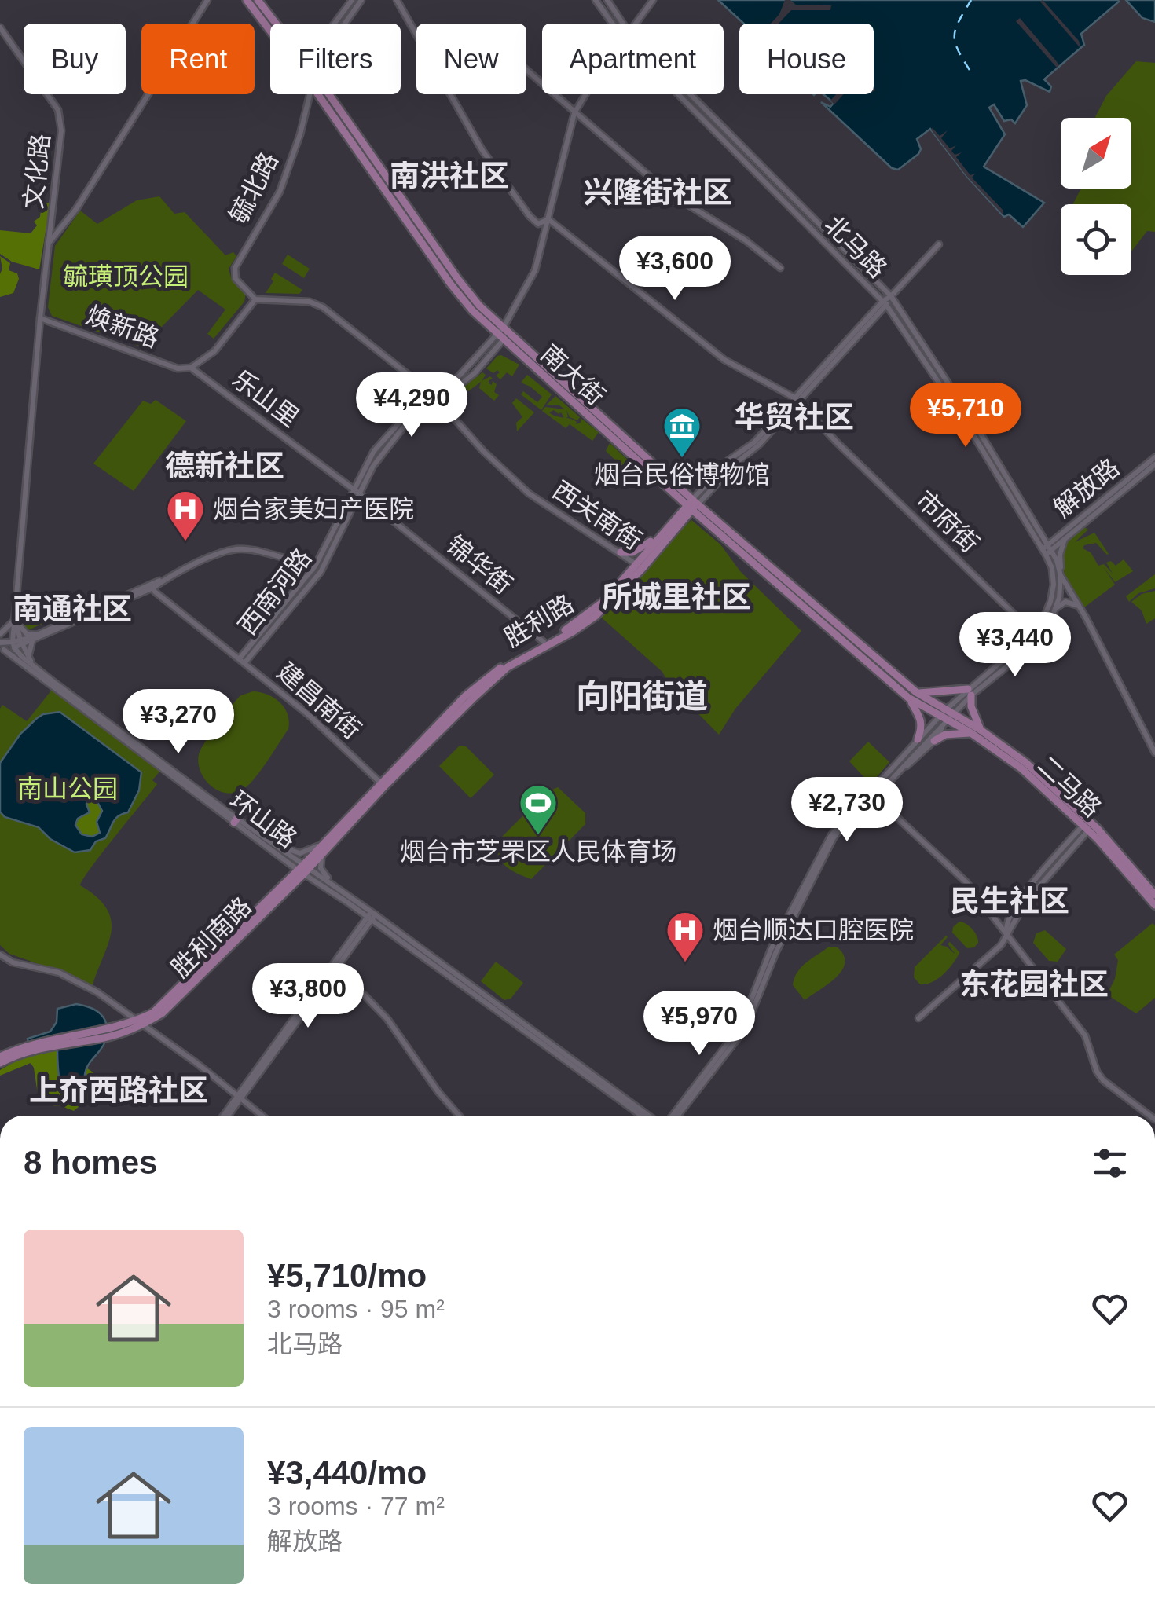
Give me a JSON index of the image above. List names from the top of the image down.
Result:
{
  "streets": {
    "main road": [
      "文化路",
      "毓北路",
      "北马路",
      "焕新路",
      "南大街",
      "乐山里",
      "解放路",
      "西关南街",
      "市府街",
      "锦华街",
      "西南河路",
      "胜利路",
      "建昌南街",
      "二马路",
      "环山路",
      "胜利南路"
    ]
  },
  "crossings": [
    ["文化路", "焕新路"],
    ["文化路", "环山路"],
    ["毓北路", "西关南街"],
    ["北马路", "解放路"],
    ["北马路", "胜利路"],
    ["焕新路", "乐山里"],
    ["南大街", "解放路"],
    ["南大街", "西南河路"],
    ["南大街", "胜利路"],
    ["南大街", "二马路"],
    ["乐山里", "锦华街"],
    ["乐山里", "西南河路"],
    ["解放路", "市府街"],
    ["解放路", "二马路"],
    ["西关南街", "西南河路"],
    ["西关南街", "胜利路"],
    ["市府街", "西南河路"],
    ["市府街", "胜利路"],
    ["锦华街", "西南河路"],
    ["锦华街", "胜利路"],
    ["西南河路", "建昌南街"],
    ["胜利路", "建昌南街"],
    ["胜利路", "环山路"],
    ["胜利路", "胜利南路"],
    ["环山路", "胜利南路"]
  ],
  "districts": [
    "南洪社区",
    "兴隆街社区",
    "华贸社区",
    "德新社区",
    "所城里社区",
    "南通社区",
    "向阳街道",
    "民生社区",
    "东花园社区",
    "上夼西路社区"
  ],
  "parks": ["毓璜顶公园", "南山公园"],
  "places": {
    "museum": ["烟台民俗博物馆"],
    "hospital": ["烟台家美妇产医院", "烟台顺达口腔医院"],
    "sports": ["烟台市芝罘区人民体育场"]
  },
  "north": "top right",
  "page": {
    "chip": [
      "Buy",
      "Rent",
      "Filters",
      "New",
      "Apartment",
      "House"
    ],
    "price": [
      "¥3,600",
      "¥4,290",
      "¥5,710",
      "¥3,440",
      "¥3,270",
      "¥2,730",
      "¥3,800",
      "¥5,970"
    ],
    "heading": "8 homes",
    "list": [
      {
        "name": "¥5,710/mo",
        "note": "3 rooms · 95 m² · 北马路"
      },
      {
        "name": "¥3,440/mo",
        "note": "3 rooms · 77 m² · 解放路"
      }
    ]
  }
}
